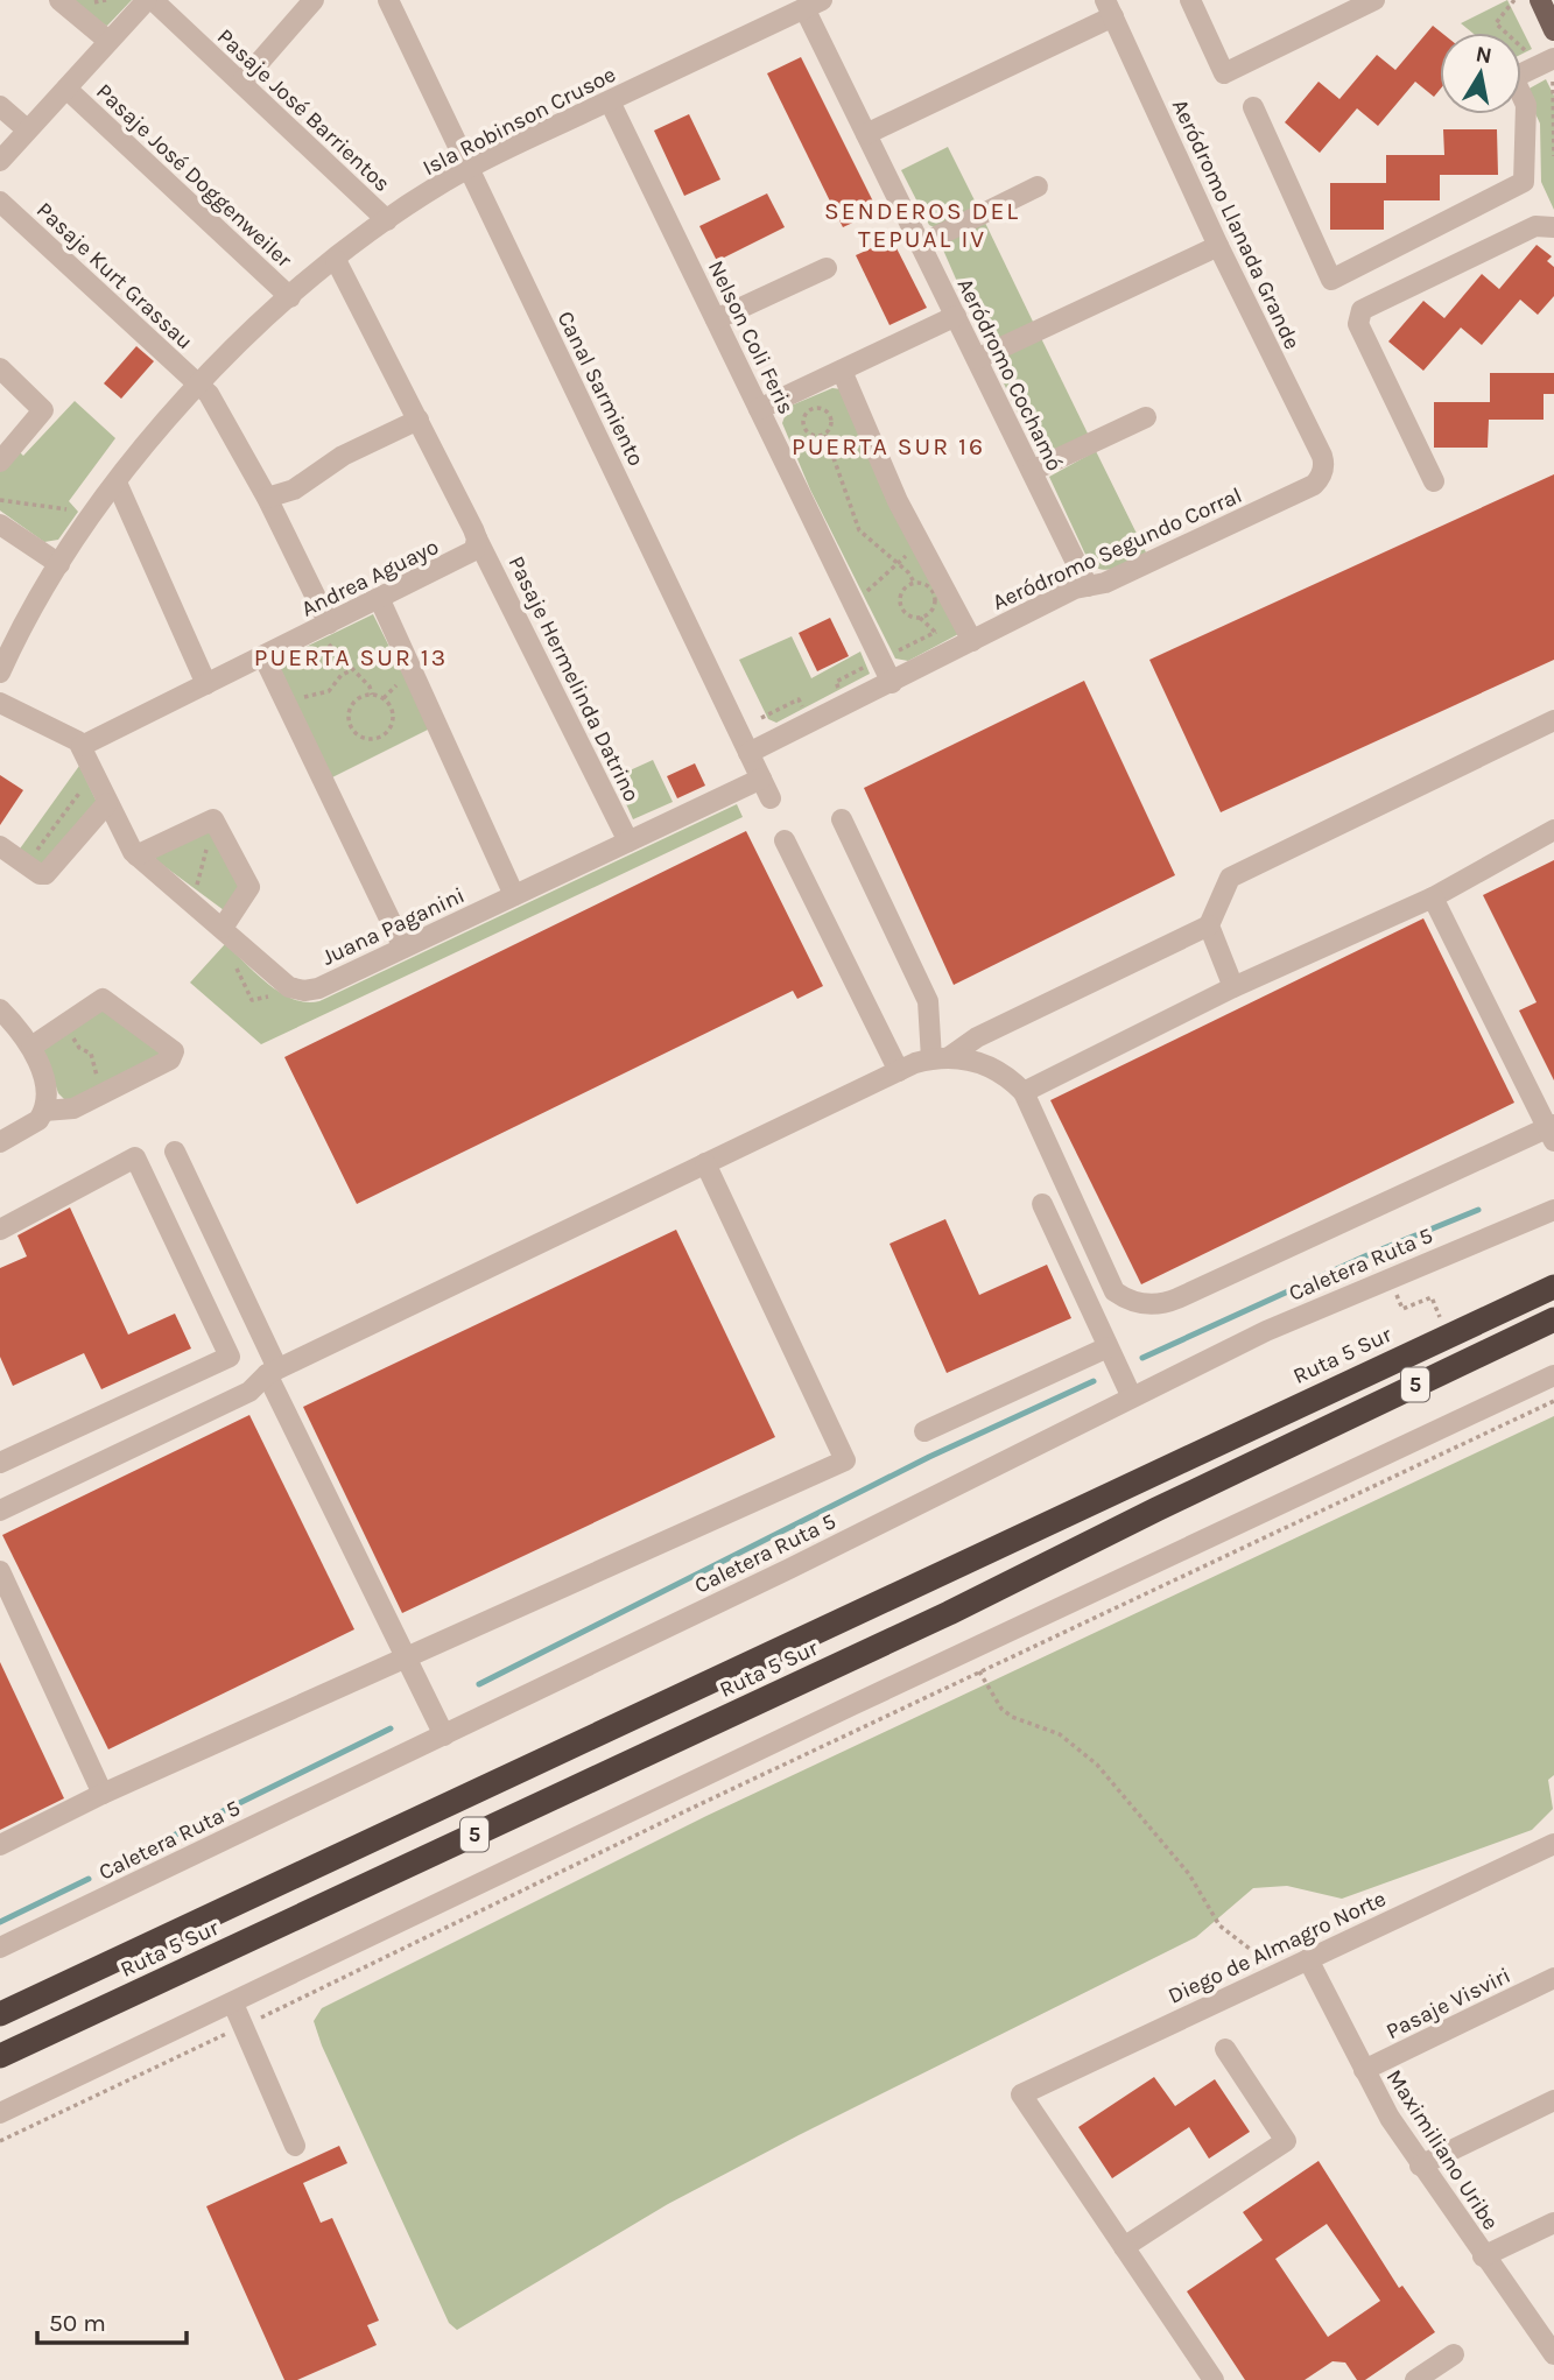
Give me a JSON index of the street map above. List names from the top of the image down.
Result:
{
  "streets": {
    "highway": ["Ruta 5 Sur", "5"],
    "street": [
      "Pasaje José Barrientos",
      "Isla Robinson Crusoe",
      "Pasaje José Doggenweiler",
      "Aeródromo Llanada Grande",
      "Pasaje Kurt Grassau",
      "Nelson Coli Feris",
      "Aeródromo Cochamó",
      "Canal Sarmiento",
      "Aeródromo Segundo Corral",
      "Andrea Aguayo",
      "Pasaje Hermelinda Datrino",
      "Juana Paganini",
      "Caletera Ruta 5",
      "Diego de Almagro Norte",
      "Pasaje Visviri",
      "Maximiliano Uribe"
    ]
  },
  "crossings": [
    ["Pasaje José Barrientos", "Isla Robinson Crusoe"],
    ["Isla Robinson Crusoe", "Pasaje José Doggenweiler"],
    ["Isla Robinson Crusoe", "Pasaje Kurt Grassau"],
    ["Isla Robinson Crusoe", "Nelson Coli Feris"],
    ["Isla Robinson Crusoe", "Aeródromo Cochamó"],
    ["Isla Robinson Crusoe", "Canal Sarmiento"],
    ["Aeródromo Llanada Grande", "Aeródromo Segundo Corral"],
    ["Pasaje Kurt Grassau", "Andrea Aguayo"],
    ["Nelson Coli Feris", "Aeródromo Segundo Corral"],
    ["Aeródromo Cochamó", "Aeródromo Segundo Corral"],
    ["Canal Sarmiento", "Aeródromo Segundo Corral"],
    ["Canal Sarmiento", "Juana Paganini"],
    ["Andrea Aguayo", "Pasaje Hermelinda Datrino"],
    ["Andrea Aguayo", "Juana Paganini"],
    ["Pasaje Hermelinda Datrino", "Juana Paganini"],
    ["Diego de Almagro Norte", "Maximiliano Uribe"],
    ["Pasaje Visviri", "Maximiliano Uribe"]
  ],
  "districts": ["SENDEROS DEL TEPUAL IV", "PUERTA SUR 16", "PUERTA SUR 13"],
  "scale_bar": "50 m",
  "north": "top"
}
